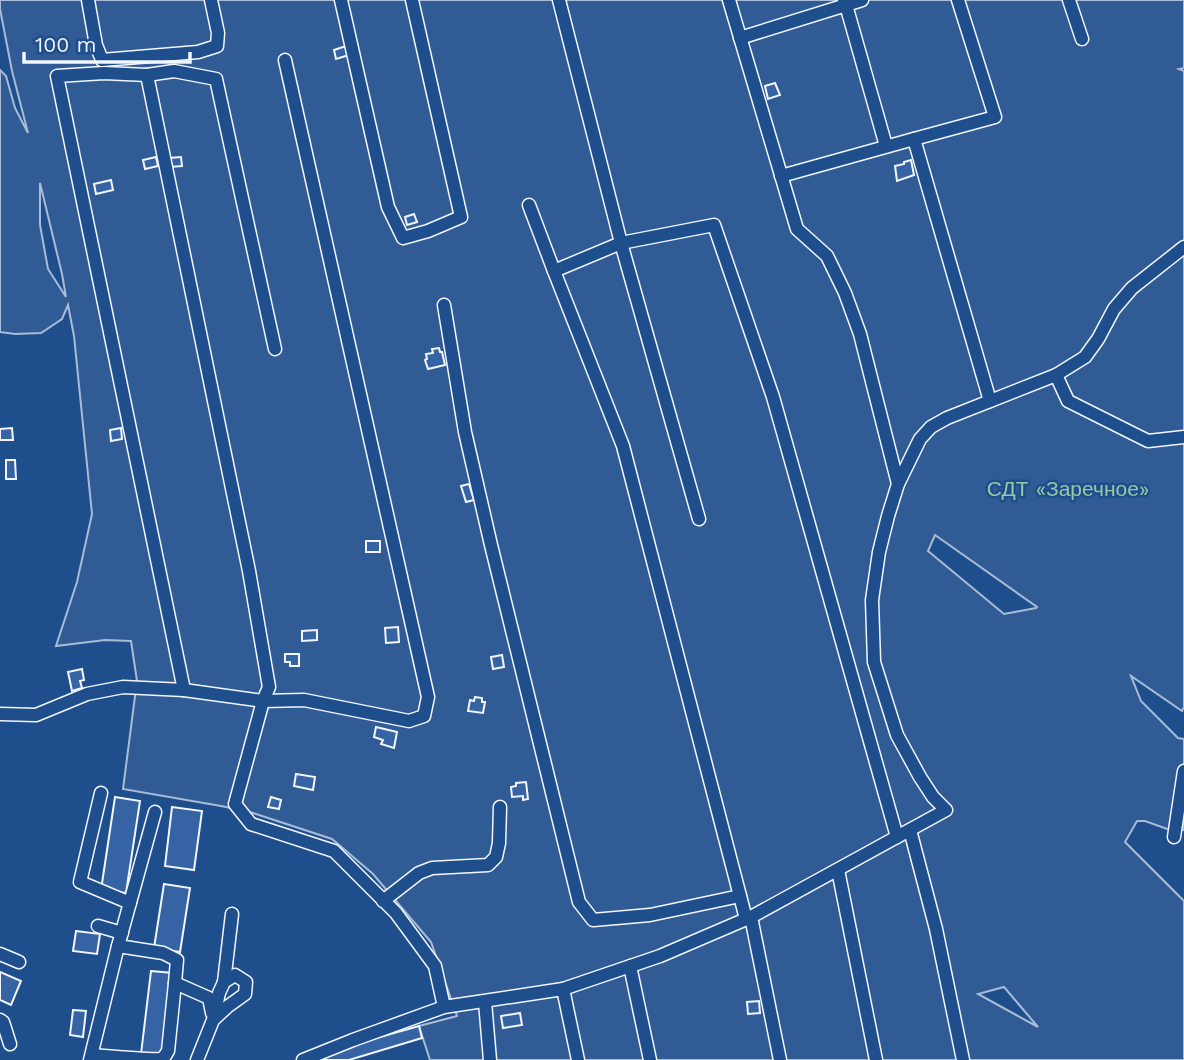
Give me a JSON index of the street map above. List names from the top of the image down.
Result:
{
  "parks": ["СДТ «Заречное»"],
  "scale_bar": "100 m"
}
